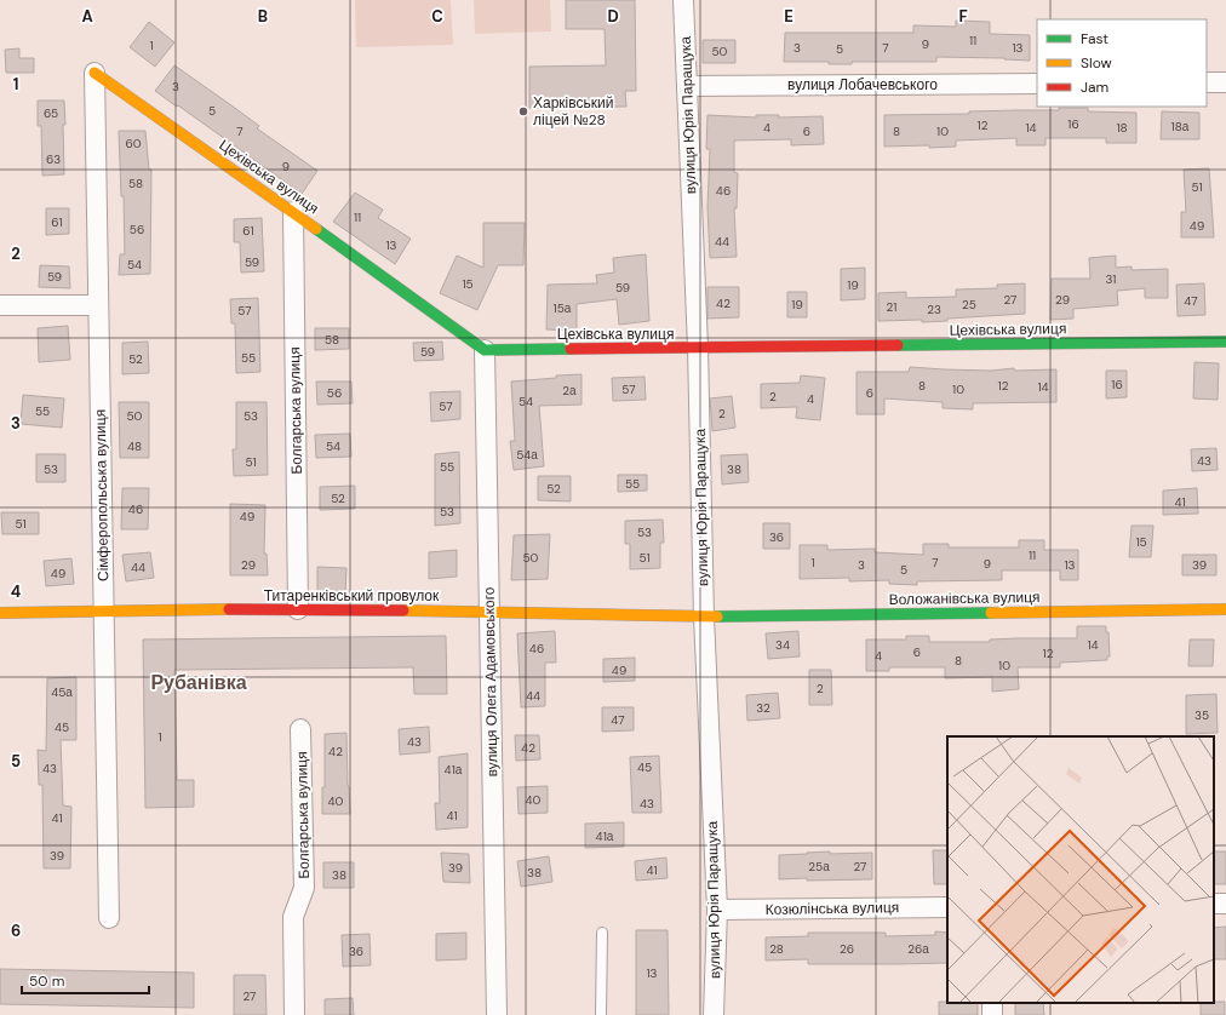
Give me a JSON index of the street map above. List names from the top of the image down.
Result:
{
  "streets": {
    "street": [
      "вулиця Лобачевського",
      "вулиця Юрія Паращука",
      "Цехівська вулиця",
      "Болгарська вулиця",
      "Сімферопольська вулиця",
      "Титаренківський провулок",
      "Воложанівська вулиця",
      "вулиця Олега Адамовського",
      "Козюлінська вулиця"
    ]
  },
  "crossings": [
    ["вулиця Лобачевського", "вулиця Юрія Паращука"],
    ["вулиця Юрія Паращука", "Цехівська вулиця"],
    ["вулиця Юрія Паращука", "Титаренківський провулок"],
    ["вулиця Юрія Паращука", "Воложанівська вулиця"],
    ["вулиця Юрія Паращука", "Козюлінська вулиця"],
    ["Цехівська вулиця", "Болгарська вулиця"],
    ["Цехівська вулиця", "Сімферопольська вулиця"],
    ["Цехівська вулиця", "вулиця Олега Адамовського"],
    ["Болгарська вулиця", "Титаренківський провулок"],
    ["Сімферопольська вулиця", "Титаренківський провулок"],
    ["Титаренківський провулок", "Воложанівська вулиця"],
    ["Титаренківський провулок", "вулиця Олега Адамовського"]
  ],
  "districts": ["Рубанівка"],
  "places": ["Харківський ліцей №28"],
  "house_numbers": [
    "11",
    "9",
    "1",
    "3",
    "7",
    "13",
    "5",
    "50",
    "3",
    "5",
    "65",
    "16",
    "12",
    "18а",
    "4",
    "14",
    "18",
    "7",
    "6",
    "8",
    "10",
    "60",
    "63",
    "9",
    "58",
    "51",
    "46",
    "11",
    "61",
    "49",
    "56",
    "61",
    "44",
    "13",
    "59",
    "54",
    "59",
    "31",
    "15",
    "19",
    "59",
    "27",
    "29",
    "47",
    "42",
    "19",
    "25",
    "21",
    "15а",
    "23",
    "57",
    "58",
    "59",
    "55",
    "52",
    "16",
    "8",
    "12",
    "14",
    "57",
    "10",
    "2а",
    "56",
    "6",
    "2",
    "4",
    "54",
    "57",
    "55",
    "2",
    "50",
    "53",
    "48",
    "54",
    "54а",
    "43",
    "51",
    "55",
    "53",
    "38",
    "55",
    "52",
    "52",
    "41",
    "46",
    "53",
    "49",
    "51",
    "53",
    "36",
    "15",
    "11",
    "50",
    "51",
    "1",
    "7",
    "9",
    "29",
    "3",
    "13",
    "39",
    "44",
    "5",
    "49",
    "34",
    "14",
    "46",
    "6",
    "12",
    "4",
    "8",
    "10",
    "49",
    "2",
    "45а",
    "44",
    "32",
    "35",
    "47",
    "45",
    "1",
    "43",
    "42",
    "42",
    "45",
    "43",
    "41а",
    "40",
    "40",
    "43",
    "41",
    "41",
    "41а",
    "39",
    "25а",
    "27",
    "39",
    "41",
    "38",
    "38",
    "28",
    "26",
    "26а",
    "36",
    "13",
    "27"
  ],
  "legend": ["Fast", "Slow", "Jam"],
  "scale_bar": "50 m",
  "grid": {
    "columns": [
      "A",
      "B",
      "C",
      "D",
      "E",
      "F"
    ],
    "rows": [
      "1",
      "2",
      "3",
      "4",
      "5",
      "6"
    ]
  }
}
